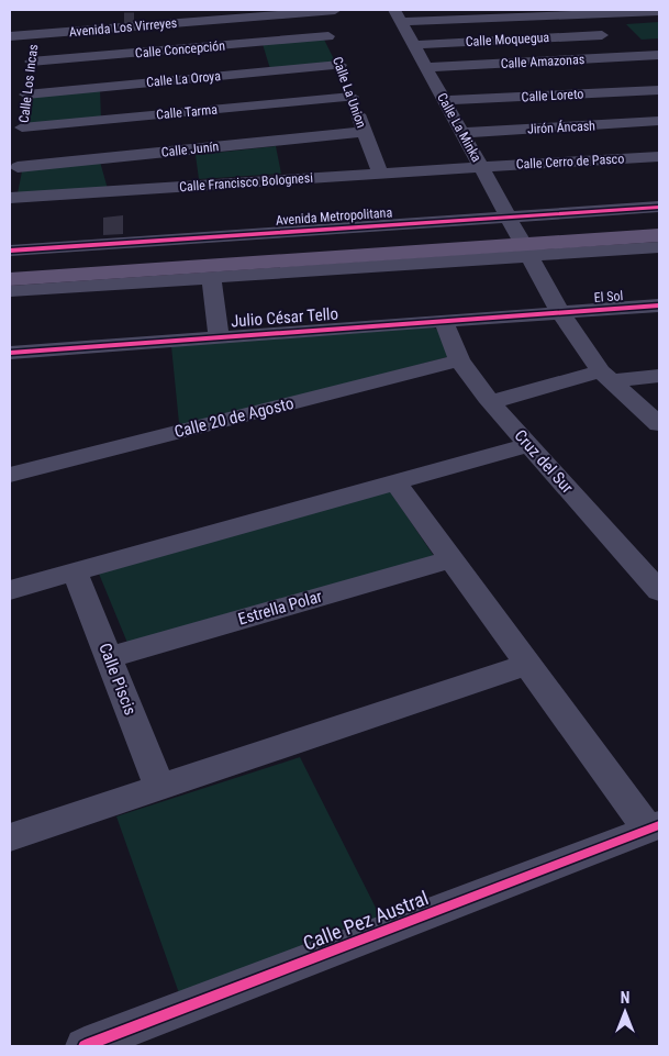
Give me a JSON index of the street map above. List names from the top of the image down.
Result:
{
  "streets": {
    "main road": ["Avenida Metropolitana"],
    "street": [
      "Avenida Los Virreyes",
      "Calle Moquegua",
      "Calle Concepción",
      "Calle Amazonas",
      "Calle La Oroya",
      "Calle Los Incas",
      "Calle La Union",
      "Calle Loreto",
      "Calle Tarma",
      "Calle La Minka",
      "Jirón Áncash",
      "Calle Junín",
      "Calle Cerro de Pasco",
      "Calle Francisco Bolognesi",
      "El Sol",
      "Julio César Tello",
      "Calle 20 de Agosto",
      "Cruz del Sur",
      "Estrella Polar",
      "Calle Piscis",
      "Calle Pez Austral"
    ]
  },
  "crossings": [
    ["Avenida Los Virreyes", "Calle Concepción"],
    ["Avenida Los Virreyes", "Calle La Oroya"],
    ["Avenida Los Virreyes", "Calle Los Incas"],
    ["Avenida Los Virreyes", "Calle La Union"],
    ["Avenida Los Virreyes", "Calle Tarma"],
    ["Calle Moquegua", "Calle La Minka"],
    ["Calle Concepción", "Calle La Oroya"],
    ["Calle Concepción", "Calle Los Incas"],
    ["Calle Concepción", "Calle La Union"],
    ["Calle Concepción", "Calle Tarma"],
    ["Calle Amazonas", "Calle La Minka"],
    ["Calle La Oroya", "Calle Los Incas"],
    ["Calle La Oroya", "Calle La Union"],
    ["Calle La Oroya", "Calle Tarma"],
    ["Calle Los Incas", "Calle Tarma"],
    ["Calle Los Incas", "Calle Junín"],
    ["Calle Los Incas", "Calle Francisco Bolognesi"],
    ["Calle La Union", "Calle Tarma"],
    ["Calle La Union", "Calle Junín"],
    ["Calle La Union", "Calle Francisco Bolognesi"],
    ["Calle Loreto", "Calle La Minka"],
    ["Calle La Minka", "Jirón Áncash"],
    ["Calle La Minka", "Calle Cerro de Pasco"],
    ["Calle La Minka", "Calle Francisco Bolognesi"],
    ["Calle La Minka", "Avenida Metropolitana"],
    ["Calle La Minka", "El Sol"],
    ["Calle La Minka", "Julio César Tello"],
    ["Calle Cerro de Pasco", "Calle Francisco Bolognesi"],
    ["El Sol", "Julio César Tello"],
    ["Julio César Tello", "Cruz del Sur"],
    ["Calle 20 de Agosto", "Cruz del Sur"],
    ["Estrella Polar", "Calle Piscis"]
  ],
  "north": "top"
}
